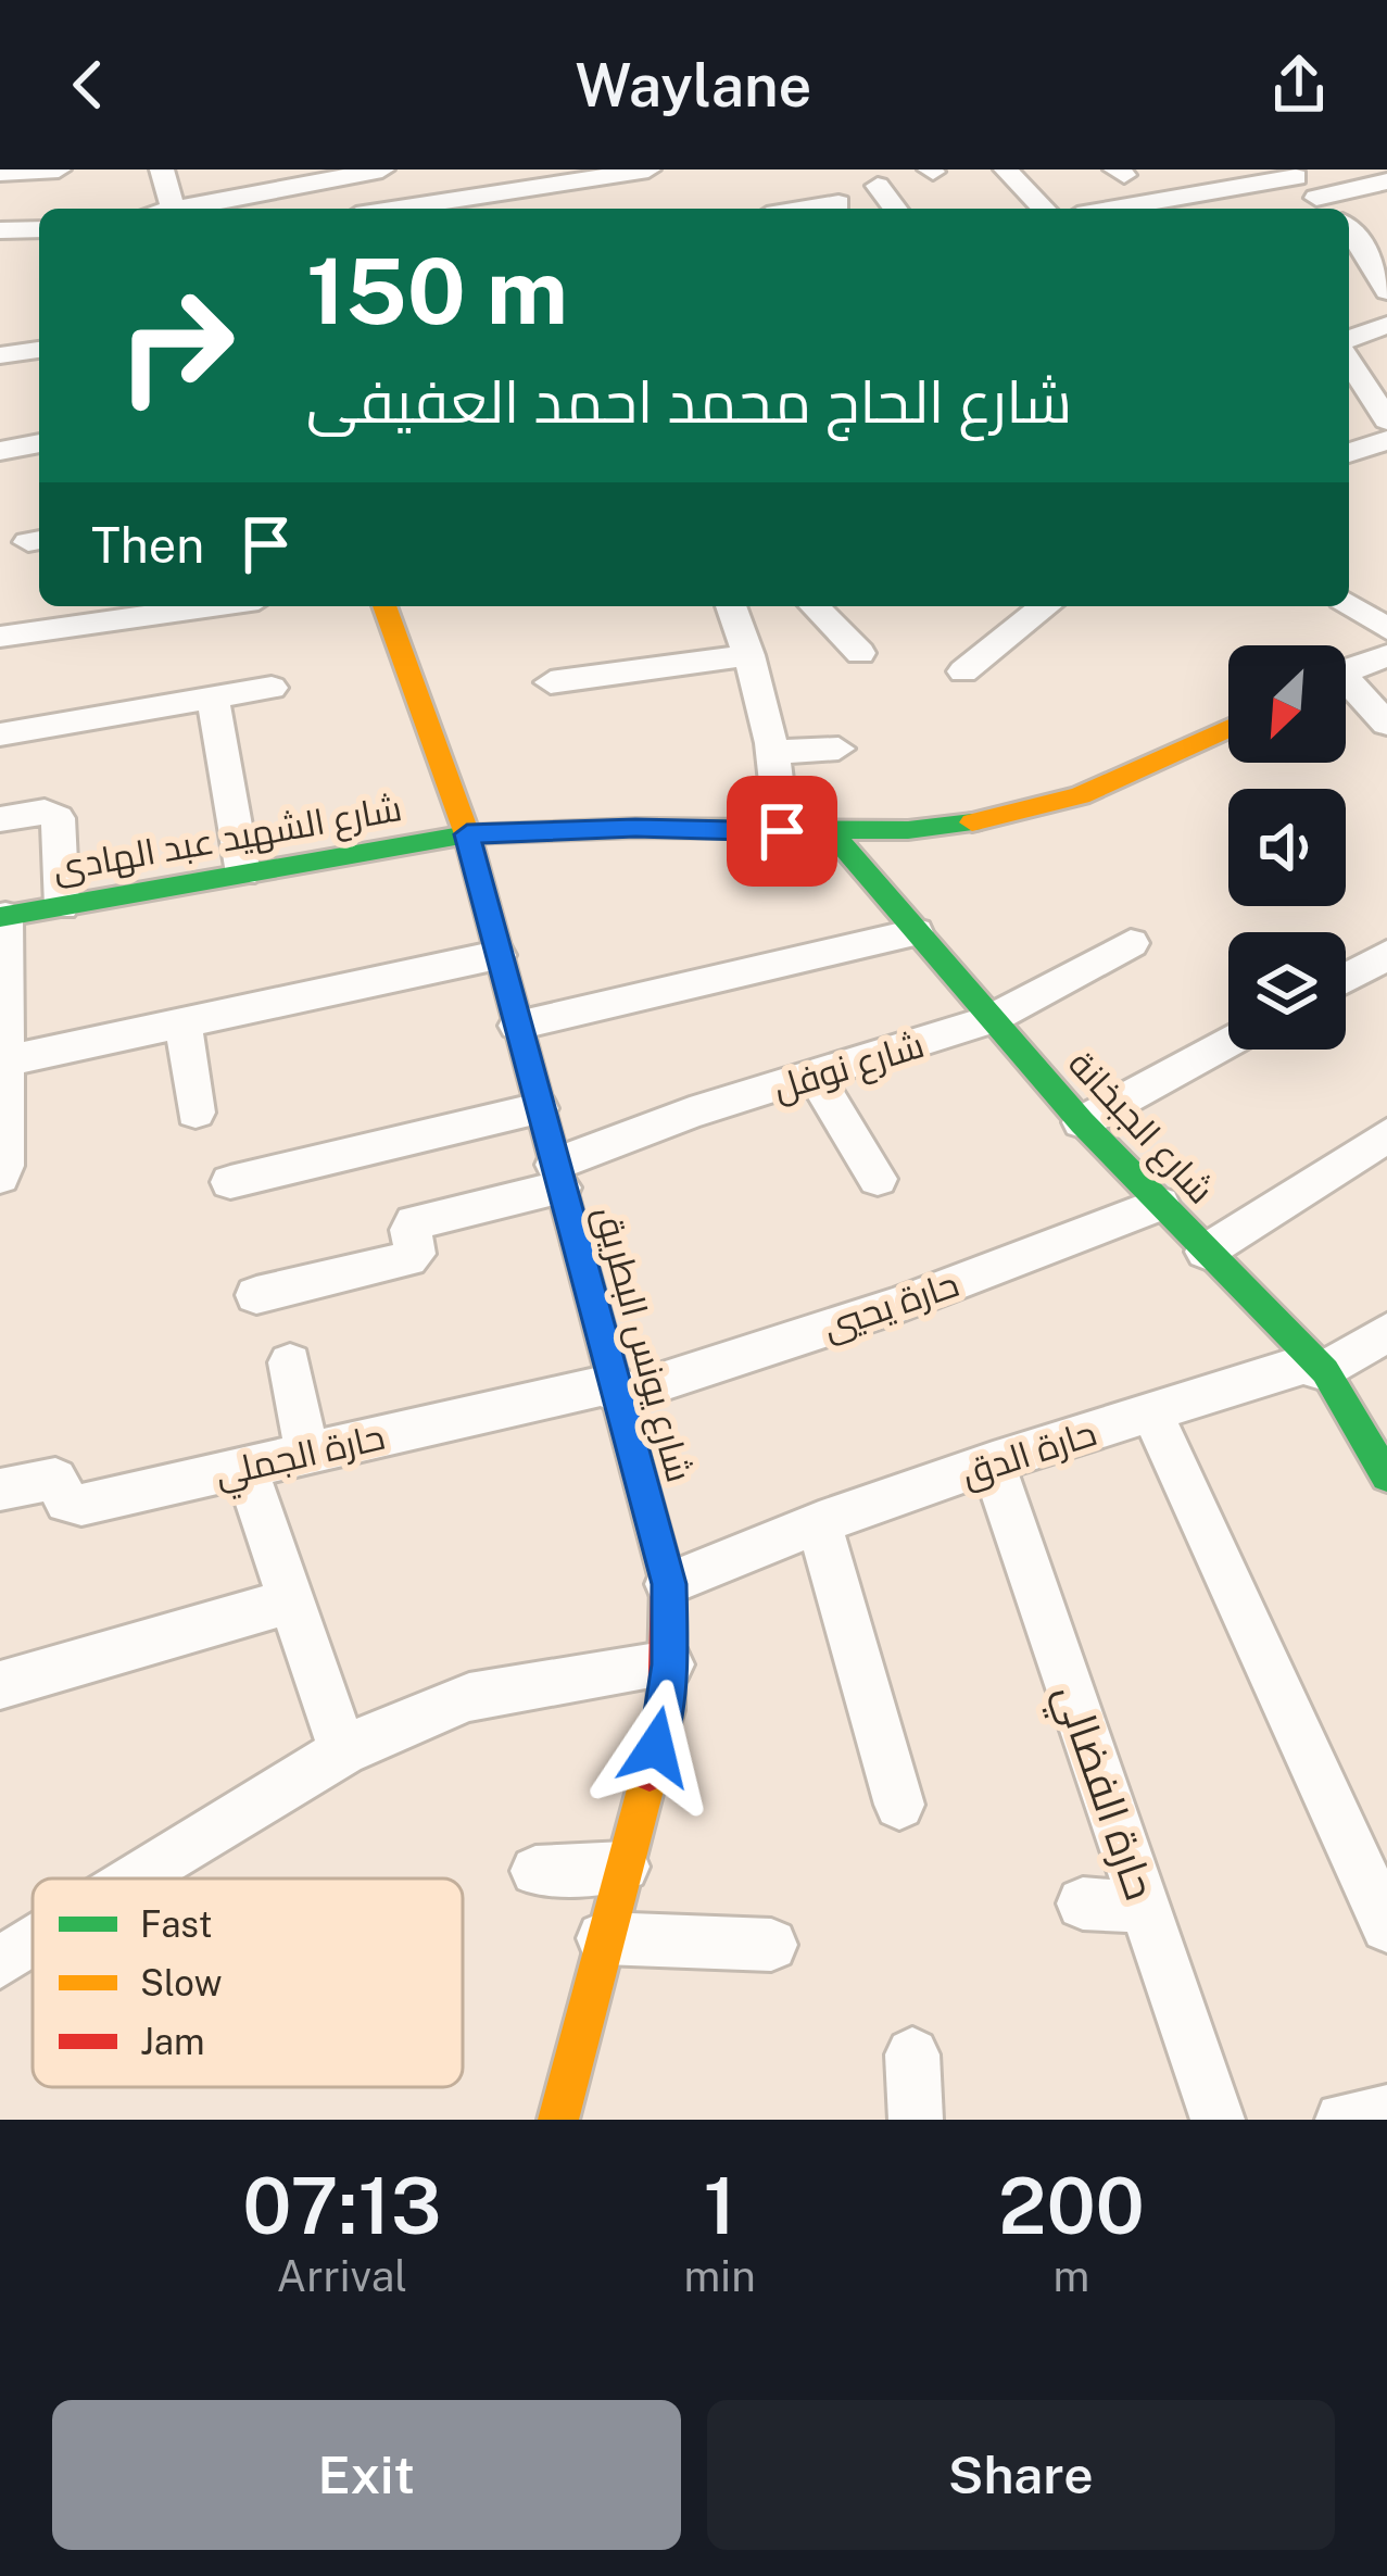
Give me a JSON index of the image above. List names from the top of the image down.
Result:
{
  "streets": {
    "street": [
      "شارع الشهيد عبد الهادى",
      "شارع نوفل",
      "شارع الجبخانة",
      "حارة يحيي",
      "شارع يونس البطريق",
      "حارة الدق",
      "حارة الجملي",
      "حارة الفضالي"
    ]
  },
  "crossings": [
    ["شارع الشهيد عبد الهادى", "شارع الجبخانة"],
    ["شارع الشهيد عبد الهادى", "شارع يونس البطريق"],
    ["شارع نوفل", "شارع الجبخانة"],
    ["شارع نوفل", "شارع يونس البطريق"],
    ["شارع الجبخانة", "حارة يحيي"],
    ["شارع الجبخانة", "حارة الدق"],
    ["حارة يحيي", "شارع يونس البطريق"],
    ["حارة يحيي", "حارة الجملي"],
    ["شارع يونس البطريق", "حارة الدق"],
    ["شارع يونس البطريق", "حارة الجملي"],
    ["حارة الدق", "حارة الفضالي"]
  ],
  "legend": ["Fast", "Slow", "Jam"],
  "north": "bottom left",
  "page": {
    "header": "Waylane",
    "turn": ["150 m", "شارع الحاج محمد احمد العفيفى"],
    "then": "Then",
    "eta": [
      "07:13",
      "Arrival",
      "1",
      "min",
      "200",
      "m"
    ],
    "buttons": ["Exit", "Share"]
  }
}
